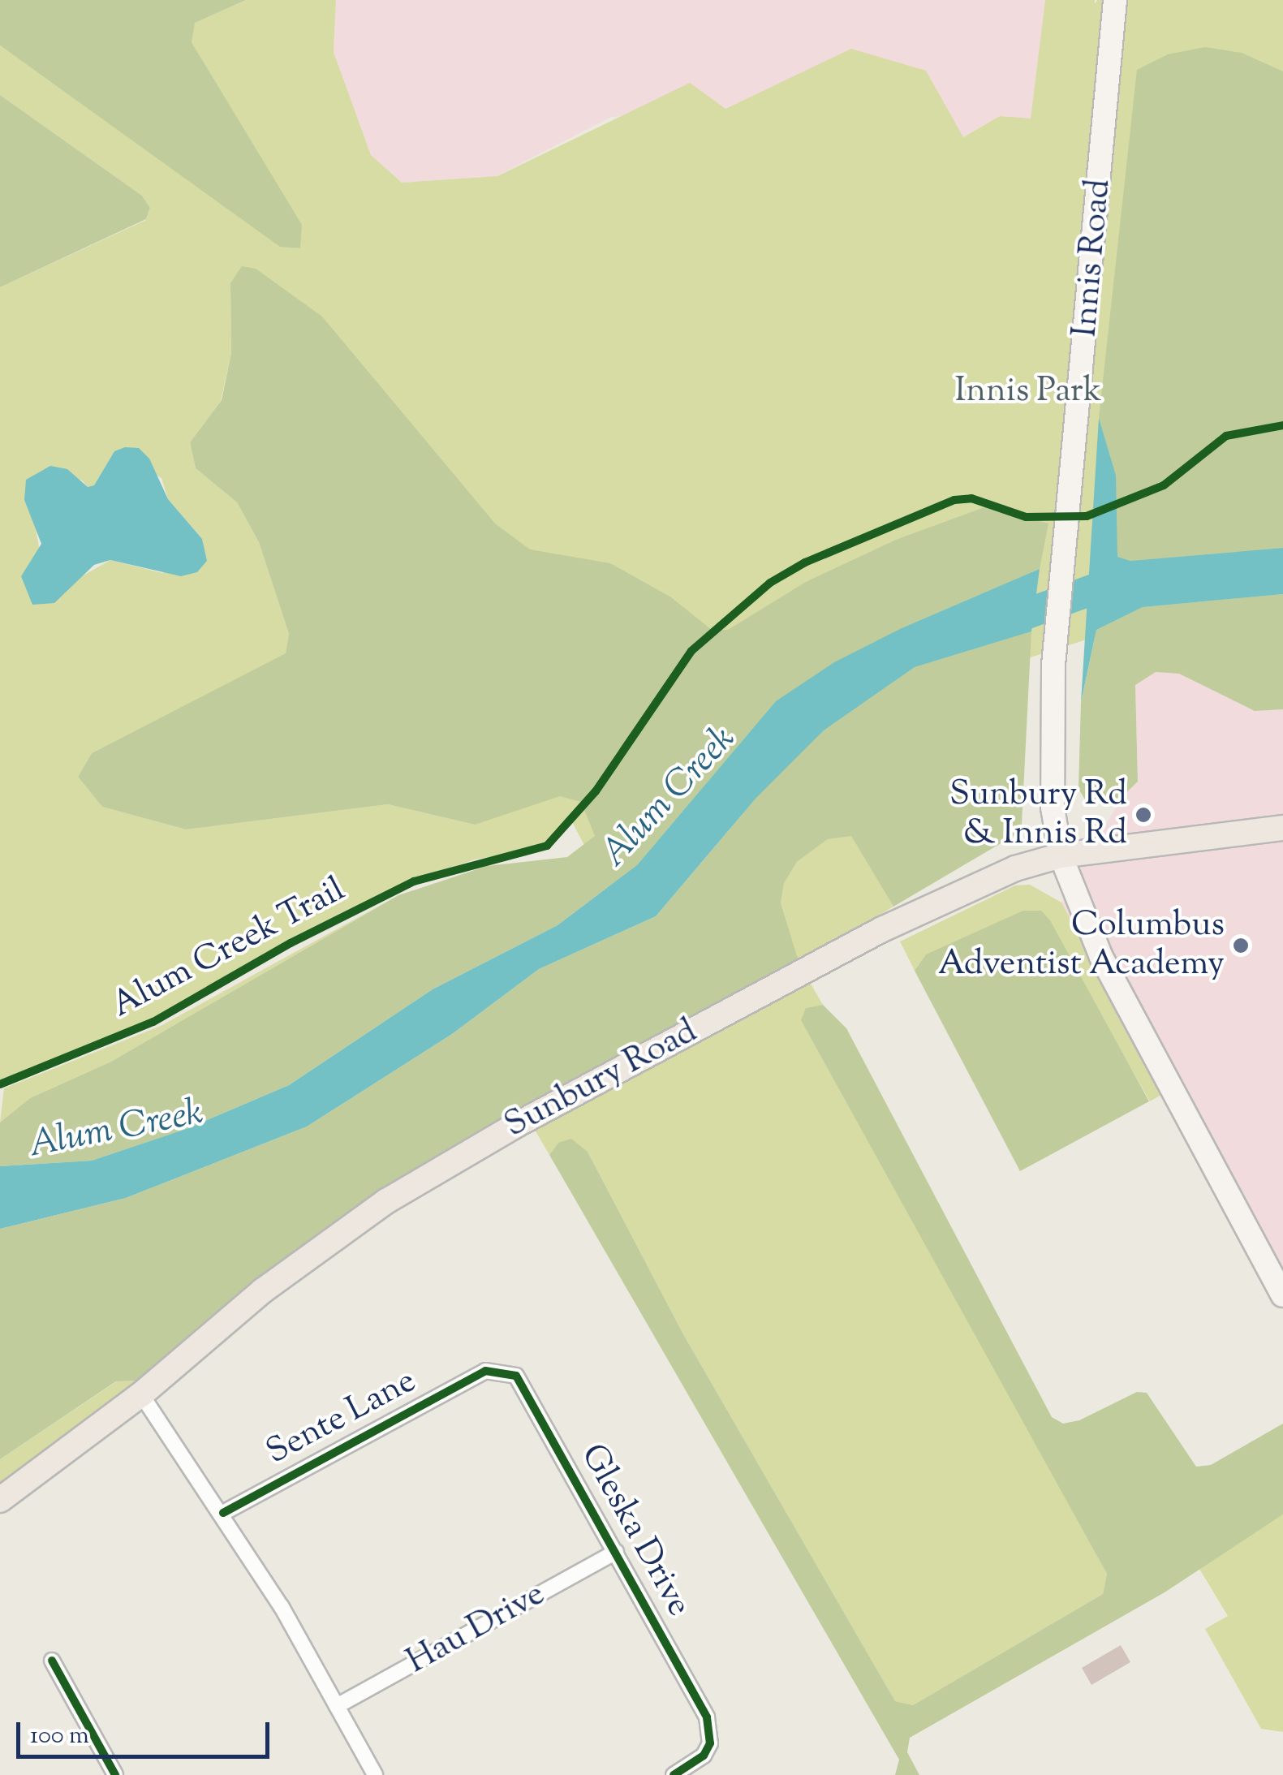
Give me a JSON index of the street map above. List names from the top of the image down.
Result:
{
  "streets": {
    "main road": ["Innis Road", "Sunbury Road"],
    "street": ["Sente Lane", "Gleska Drive", "Hau Drive"],
    "cycle path": ["Alum Creek Trail"]
  },
  "crossings": [
    ["Innis Road", "Sunbury Road"],
    ["Sente Lane", "Gleska Drive"],
    ["Gleska Drive", "Hau Drive"]
  ],
  "water": ["Alum Creek"],
  "parks": ["Innis Park"],
  "places": ["Sunbury Rd & Innis Rd", "Columbus Adventist Academy"],
  "scale_bar": "100 m"
}
